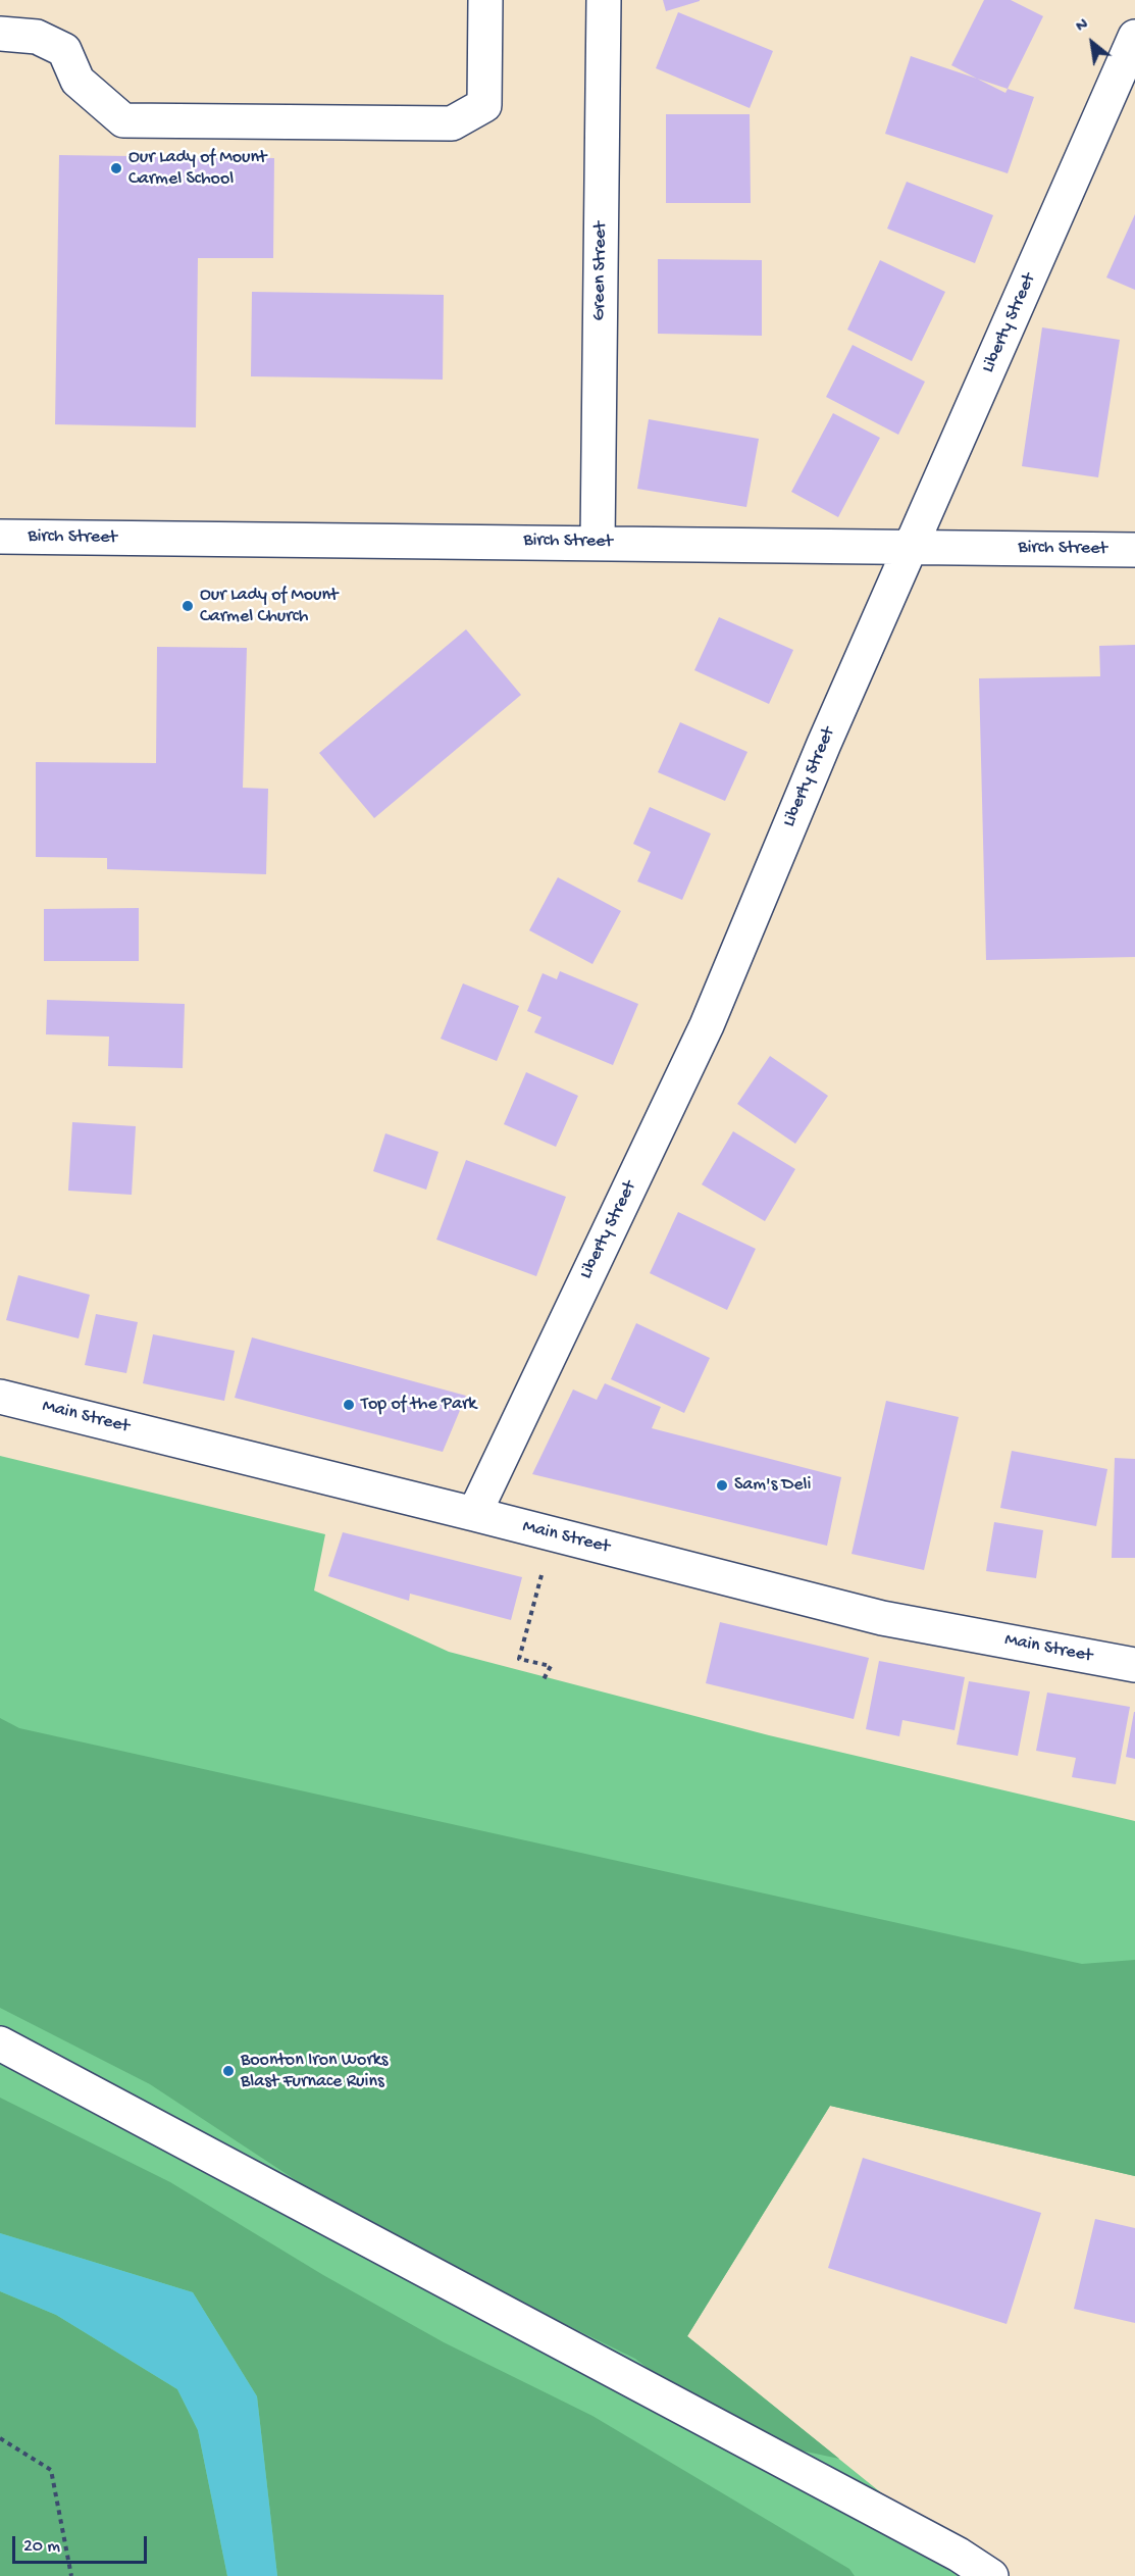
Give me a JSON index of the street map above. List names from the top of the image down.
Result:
{
  "streets": {
    "street": [
      "Green Street",
      "Liberty Street",
      "Birch Street",
      "Main Street"
    ]
  },
  "crossings": [
    ["Green Street", "Birch Street"],
    ["Liberty Street", "Birch Street"],
    ["Liberty Street", "Main Street"]
  ],
  "places": [
    "Our Lady of Mount Carmel School",
    "Our Lady of Mount Carmel Church",
    "Top of the Park",
    "Sam's Deli",
    "Boonton Iron Works Blast Furnace Ruins"
  ],
  "scale_bar": "20 m",
  "north": "top left"
}
